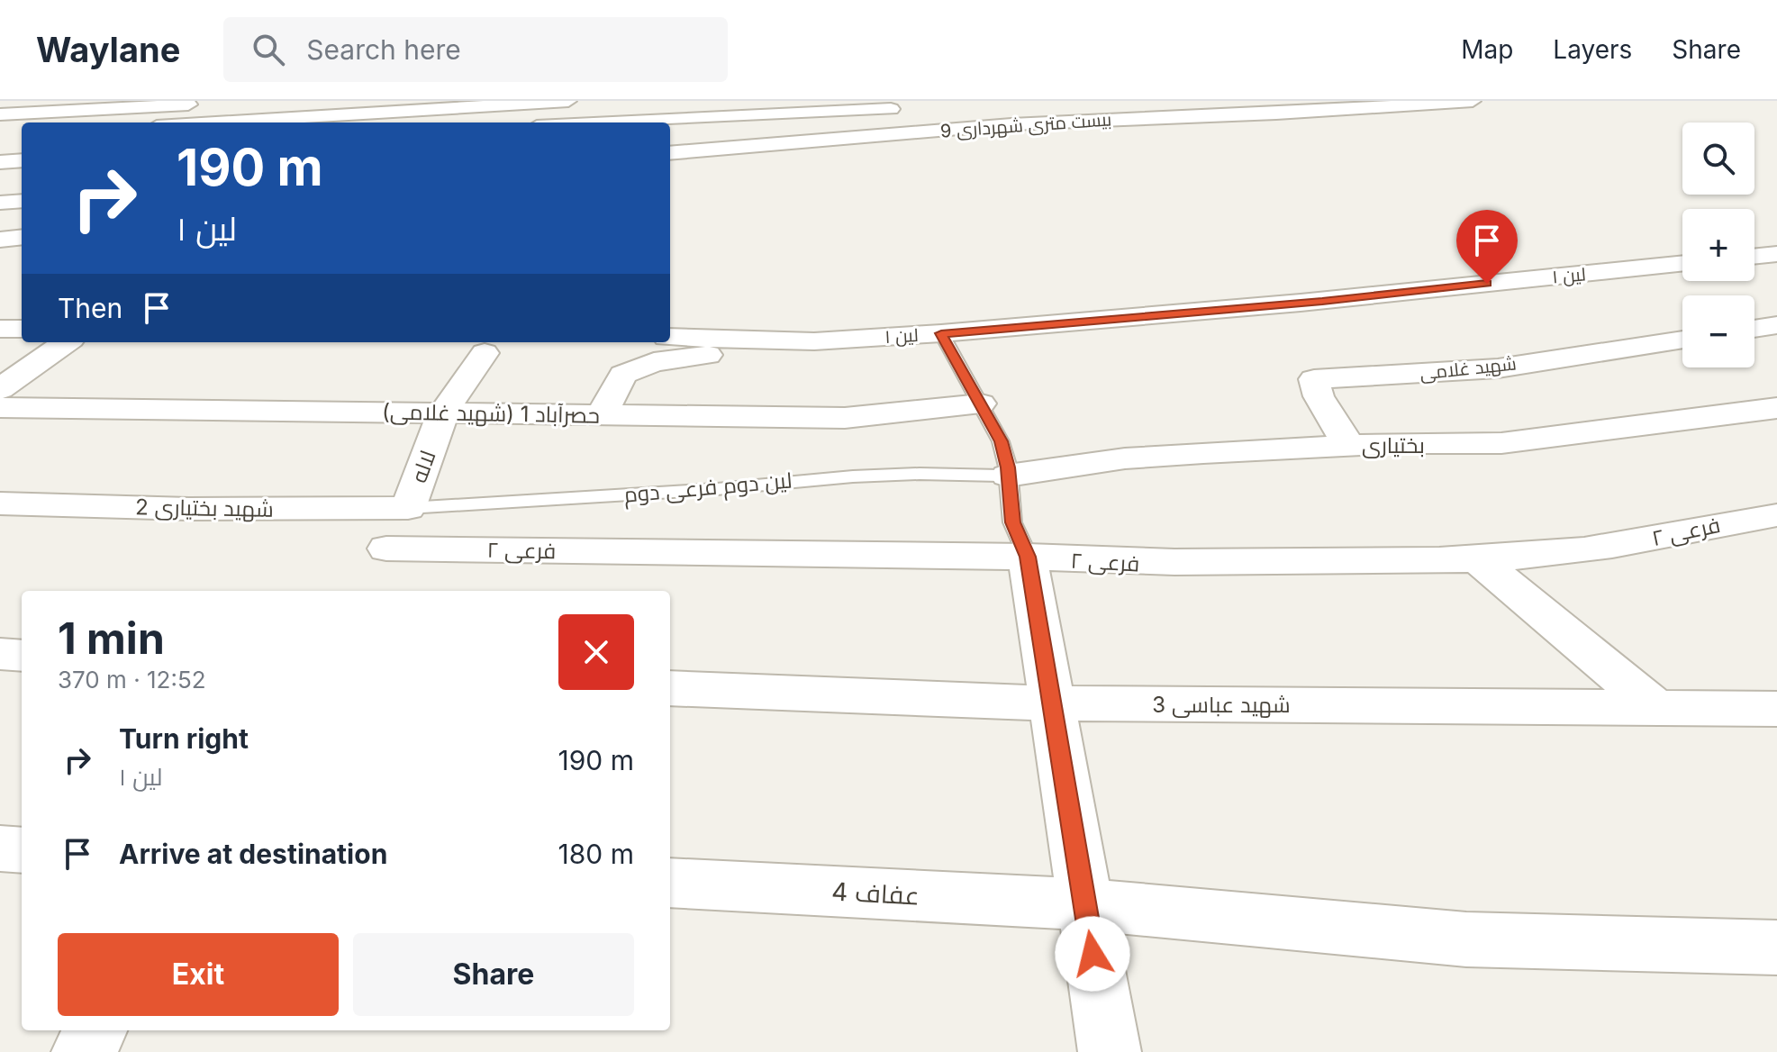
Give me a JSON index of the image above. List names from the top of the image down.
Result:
{
  "streets": {
    "street": [
      "بیست متری شهرداری 9",
      "لین ۱",
      "شهید غلامی",
      "حصرآباد 1 (شهید غلامی)",
      "بختیاری",
      "لاله",
      "شهید بختیاری 2",
      "۲ فرعی",
      "شهید عباسی 3",
      "عفاف 4"
    ],
    "lane": ["لین دوم فرعی دوم"]
  },
  "crossings": [
    ["شهید غلامی", "بختیاری"],
    ["حصرآباد 1 (شهید غلامی)", "لاله"],
    ["بختیاری", "لین دوم فرعی دوم"],
    ["لاله", "لین دوم فرعی دوم"],
    ["لاله", "شهید بختیاری 2"],
    ["لین دوم فرعی دوم", "شهید بختیاری 2"]
  ],
  "page": {
    "header": "Waylane",
    "search": "Search here",
    "nav": ["Map", "Layers", "Share"],
    "map_buttons": ["+", "−"],
    "turn": ["190 m", "لین ۱"],
    "then": "Then",
    "heading": ["1 min", "370 m · 12:52"],
    "list": [
      {
        "name": "Turn right",
        "note": "لین ۱",
        "value": "190 m"
      },
      {
        "name": "Arrive at destination",
        "value": "180 m"
      }
    ],
    "buttons": ["Exit", "Share"]
  }
}
